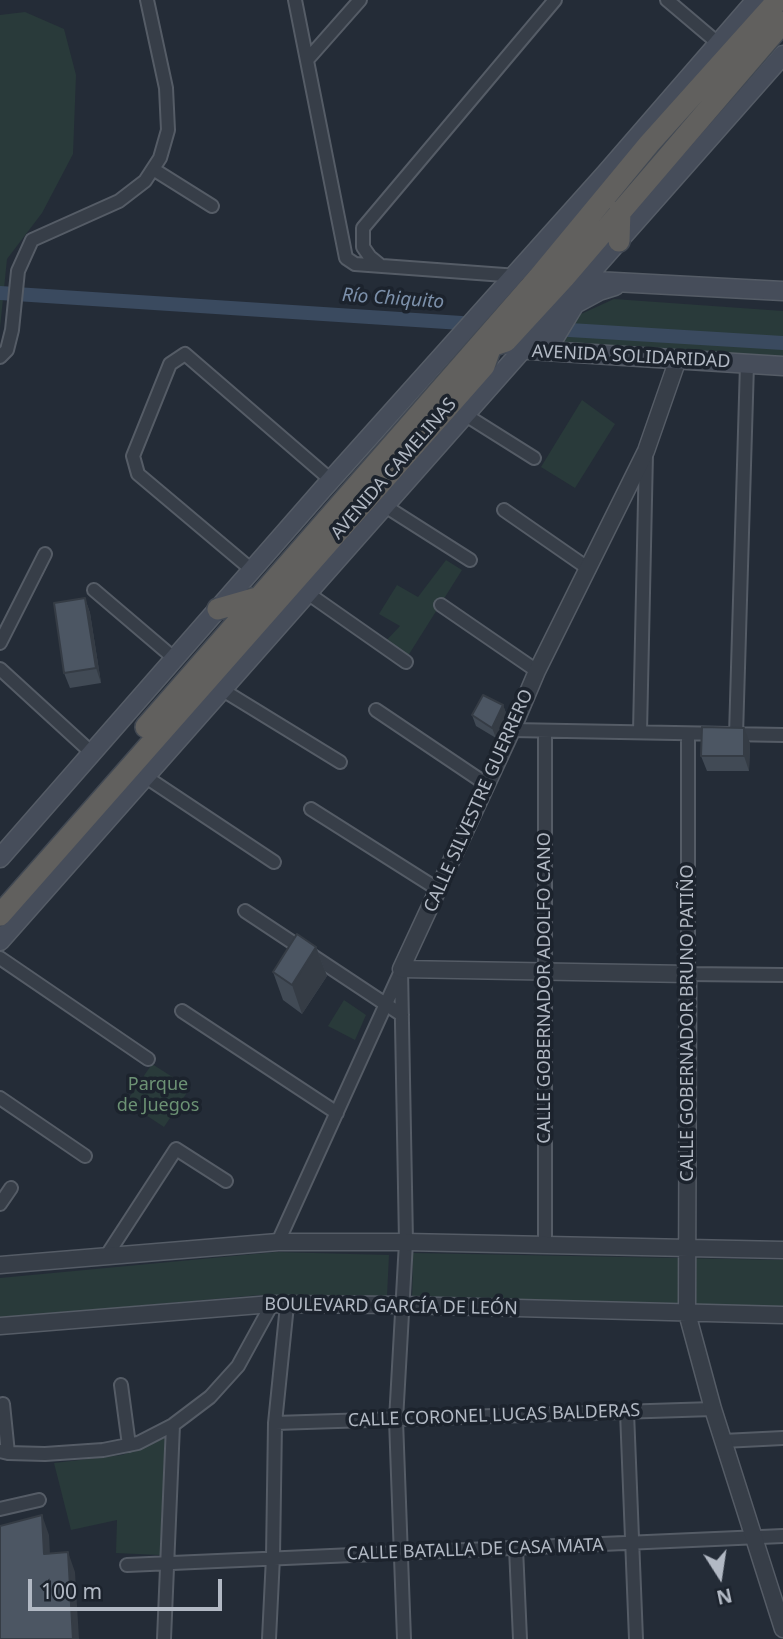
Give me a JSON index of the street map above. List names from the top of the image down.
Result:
{
  "streets": {
    "highway": ["AVENIDA CAMELINAS"],
    "main road": ["AVENIDA SOLIDARIDAD"],
    "street": [
      "CALLE SILVESTRE GUERRERO",
      "CALLE GOBERNADOR ADOLFO CANO",
      "CALLE GOBERNADOR BRUNO PATIÑO",
      "BOULEVARD GARCÍA DE LEÓN",
      "CALLE CORONEL LUCAS BALDERAS",
      "CALLE BATALLA DE CASA MATA"
    ]
  },
  "crossings": [
    ["AVENIDA SOLIDARIDAD", "AVENIDA CAMELINAS"],
    ["AVENIDA SOLIDARIDAD", "CALLE SILVESTRE GUERRERO"],
    ["CALLE GOBERNADOR BRUNO PATIÑO", "BOULEVARD GARCÍA DE LEÓN"],
    ["CALLE GOBERNADOR BRUNO PATIÑO", "CALLE CORONEL LUCAS BALDERAS"],
    ["CALLE GOBERNADOR BRUNO PATIÑO", "CALLE BATALLA DE CASA MATA"]
  ],
  "water": ["Río Chiquito"],
  "parks": ["Parque de Juegos"],
  "scale_bar": "100 m",
  "north": "bottom"
}
